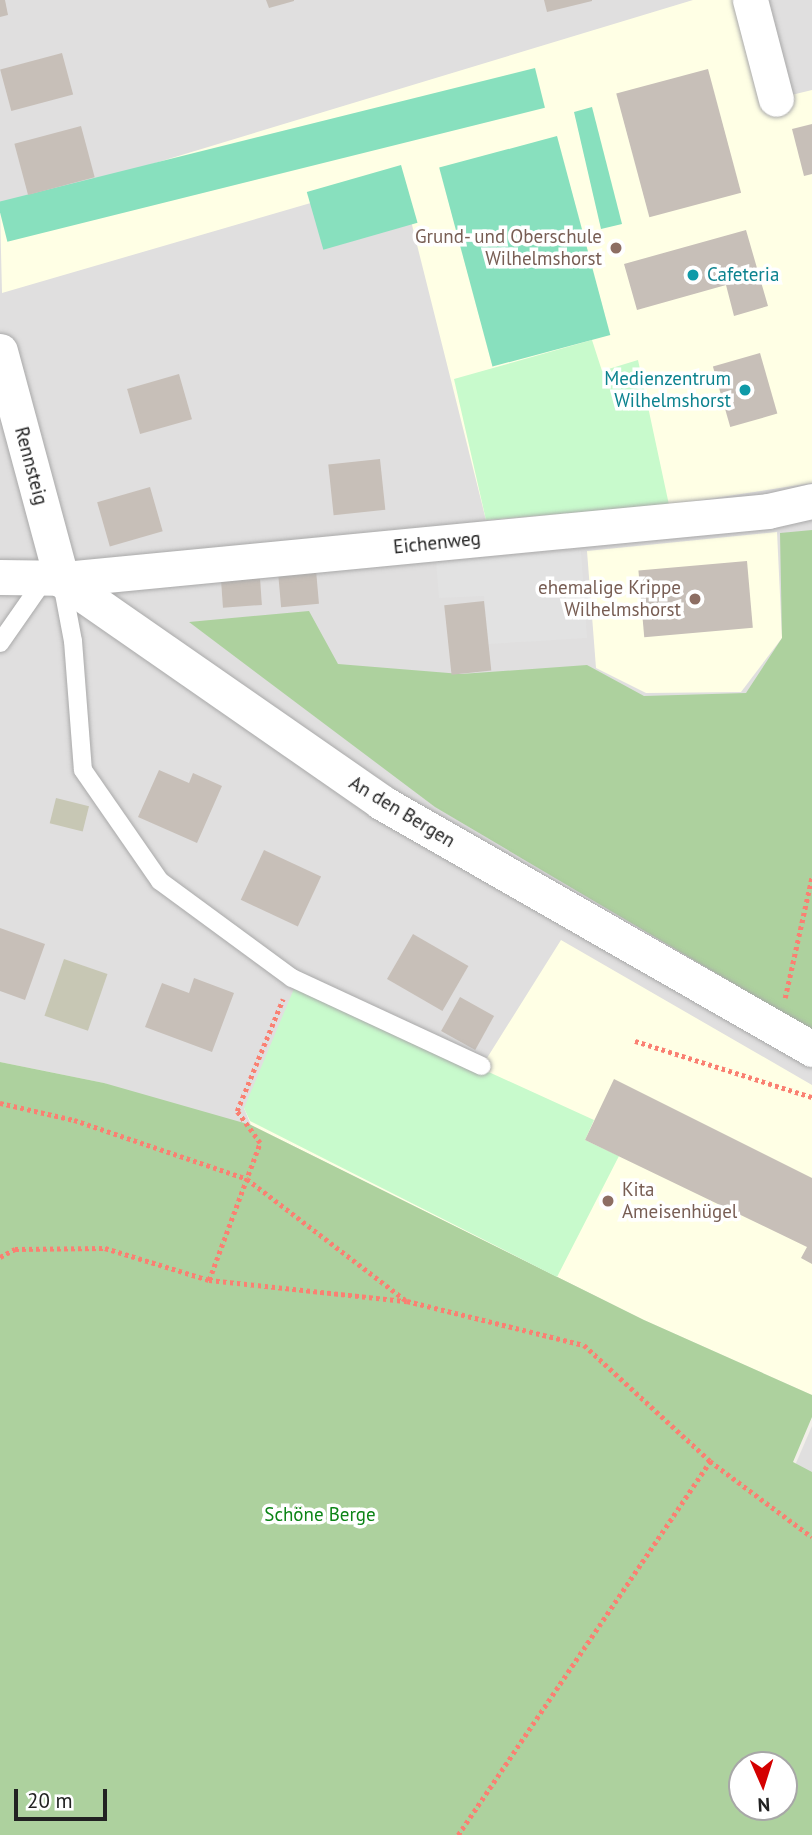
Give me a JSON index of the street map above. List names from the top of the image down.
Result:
{
  "streets": {
    "street": ["Rennsteig", "Eichenweg", "An den Bergen"]
  },
  "crossings": [
    ["Rennsteig", "Eichenweg"],
    ["Rennsteig", "An den Bergen"],
    ["Eichenweg", "An den Bergen"]
  ],
  "parks": ["Schöne Berge"],
  "places": [
    "Grund- und Oberschule Wilhelmshorst",
    "Cafeteria",
    "Medienzentrum Wilhelmshorst",
    "ehemalige Krippe Wilhelmshorst",
    "Kita Ameisenhügel"
  ],
  "scale_bar": "20 m",
  "north": "bottom"
}
